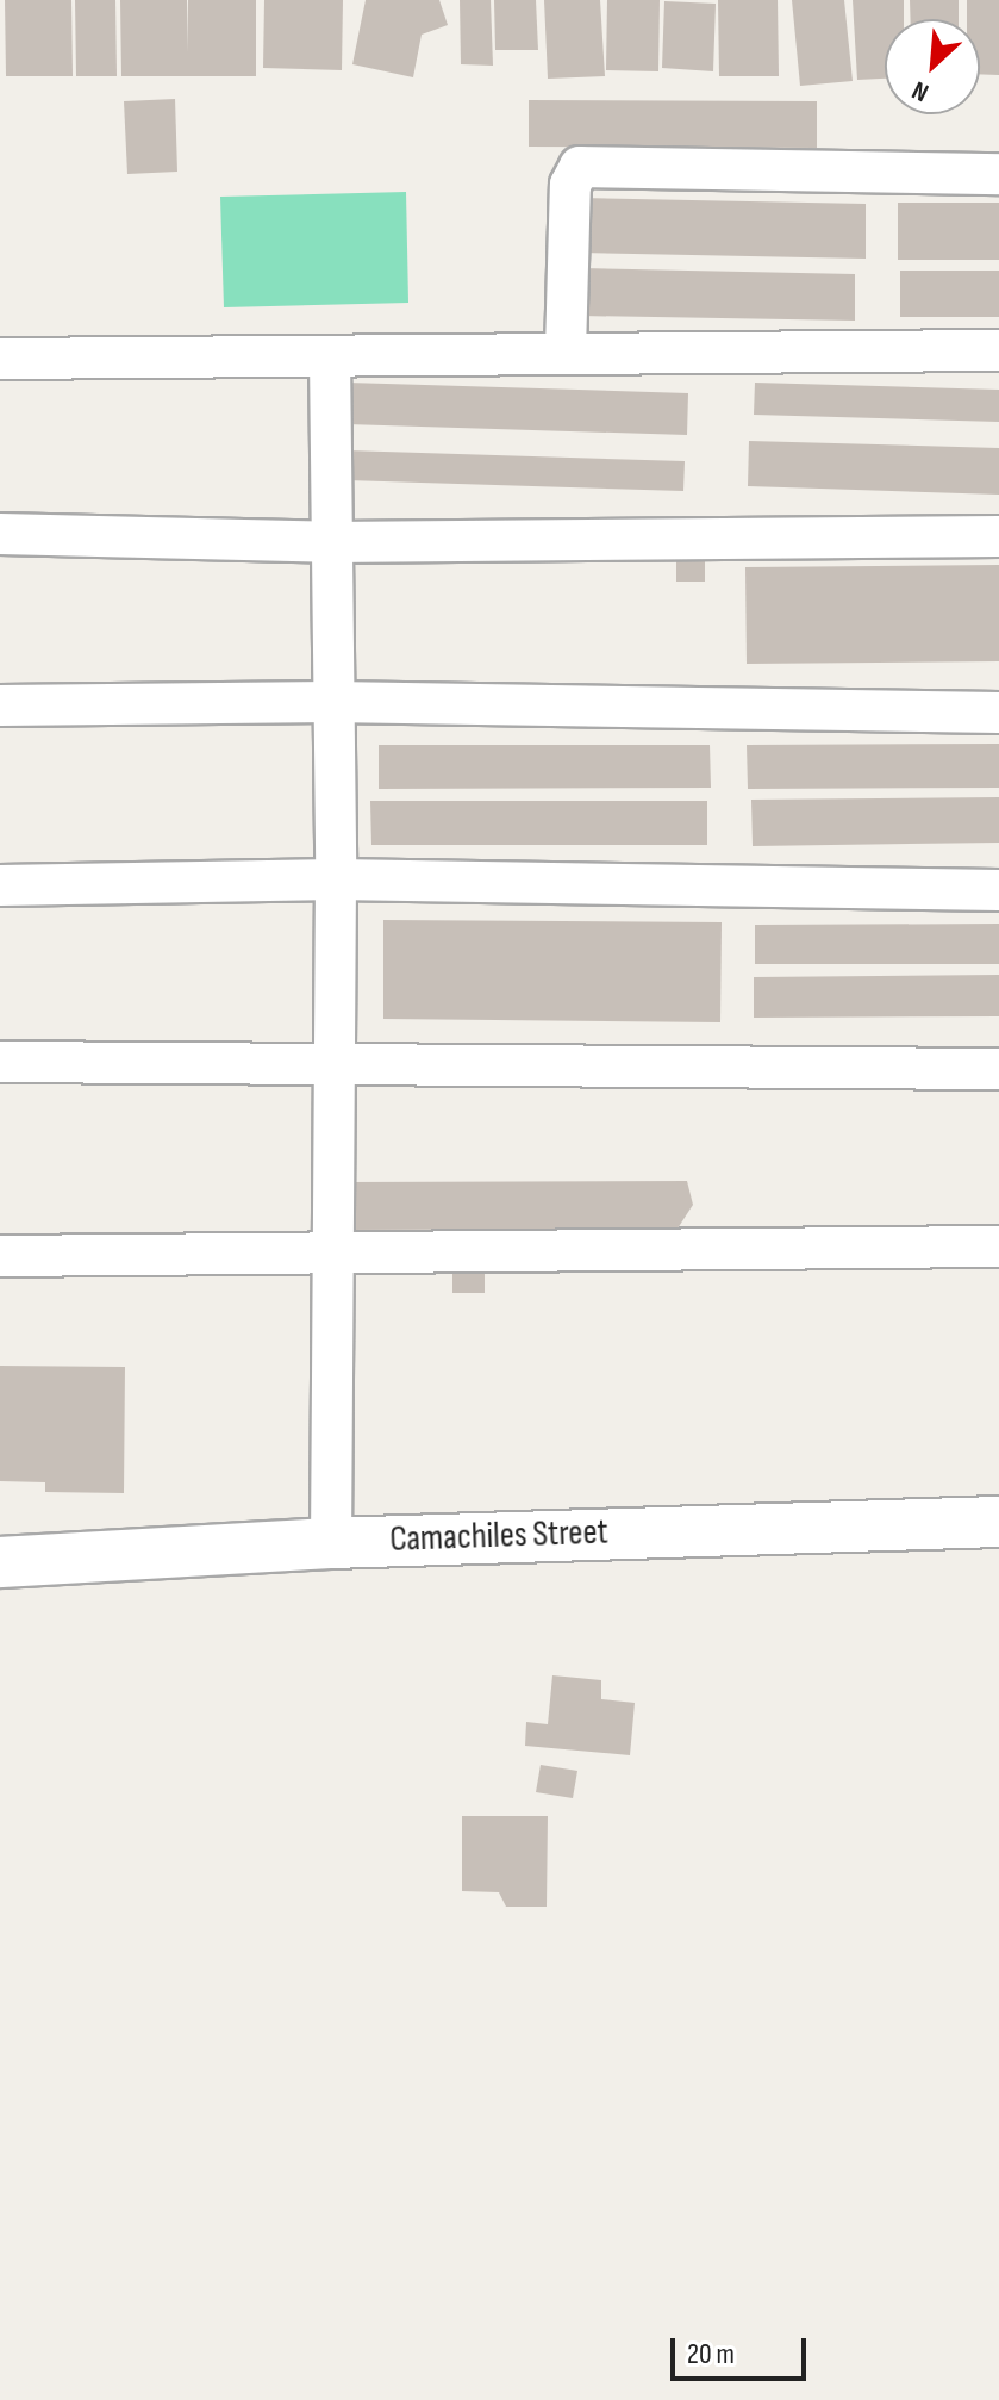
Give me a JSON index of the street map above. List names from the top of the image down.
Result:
{
  "streets": {
    "street": ["Camachiles Street"]
  },
  "scale_bar": "20 m",
  "north": "bottom left"
}
